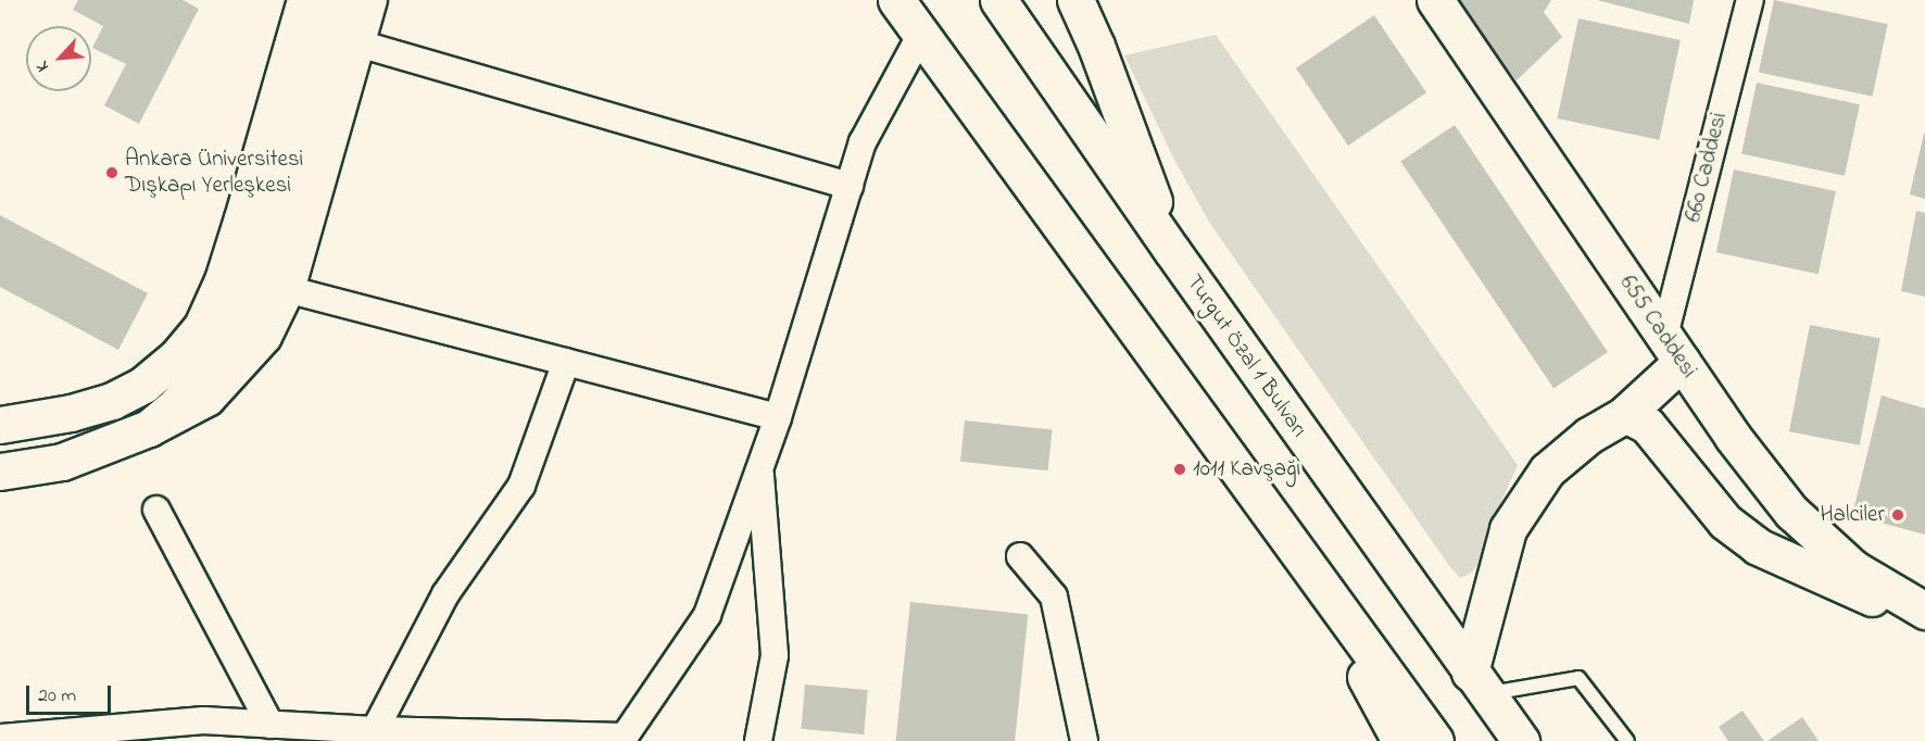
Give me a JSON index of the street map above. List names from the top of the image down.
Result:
{
  "streets": {
    "main road": ["655 Caddesi", "Turgut Özal 1 Bulvarı"],
    "street": ["660 Caddesi"]
  },
  "crossings": [
    ["660 Caddesi", "655 Caddesi"]
  ],
  "places": ["Ankara Üniversitesi Dışkapı Yerleşkesi", "1011 Kavşağı", "Halciler"],
  "scale_bar": "20 m",
  "north": "bottom left"
}
